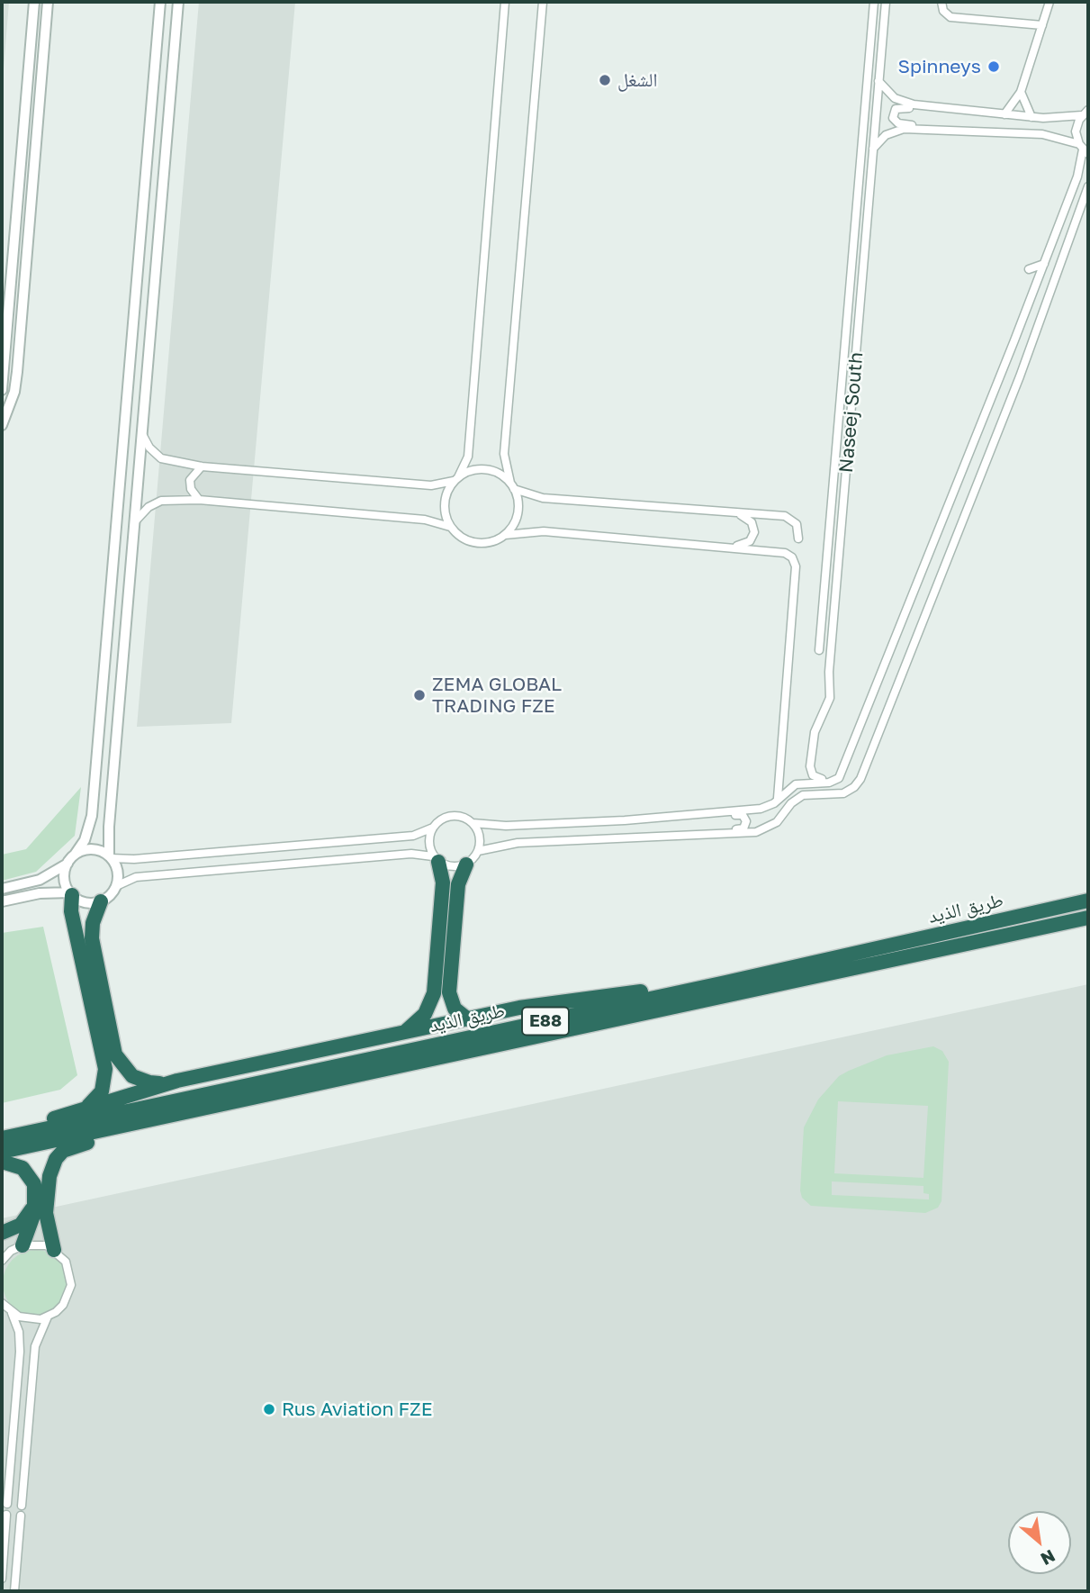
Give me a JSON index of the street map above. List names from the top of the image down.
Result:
{
  "streets": {
    "highway": ["طريق الذيد", "E88"],
    "street": ["Naseej South"]
  },
  "places": [
    "Spinneys",
    "الشغل",
    "ZEMA GLOBAL TRADING FZE",
    "Rus Aviation FZE"
  ],
  "north": "bottom right"
}
